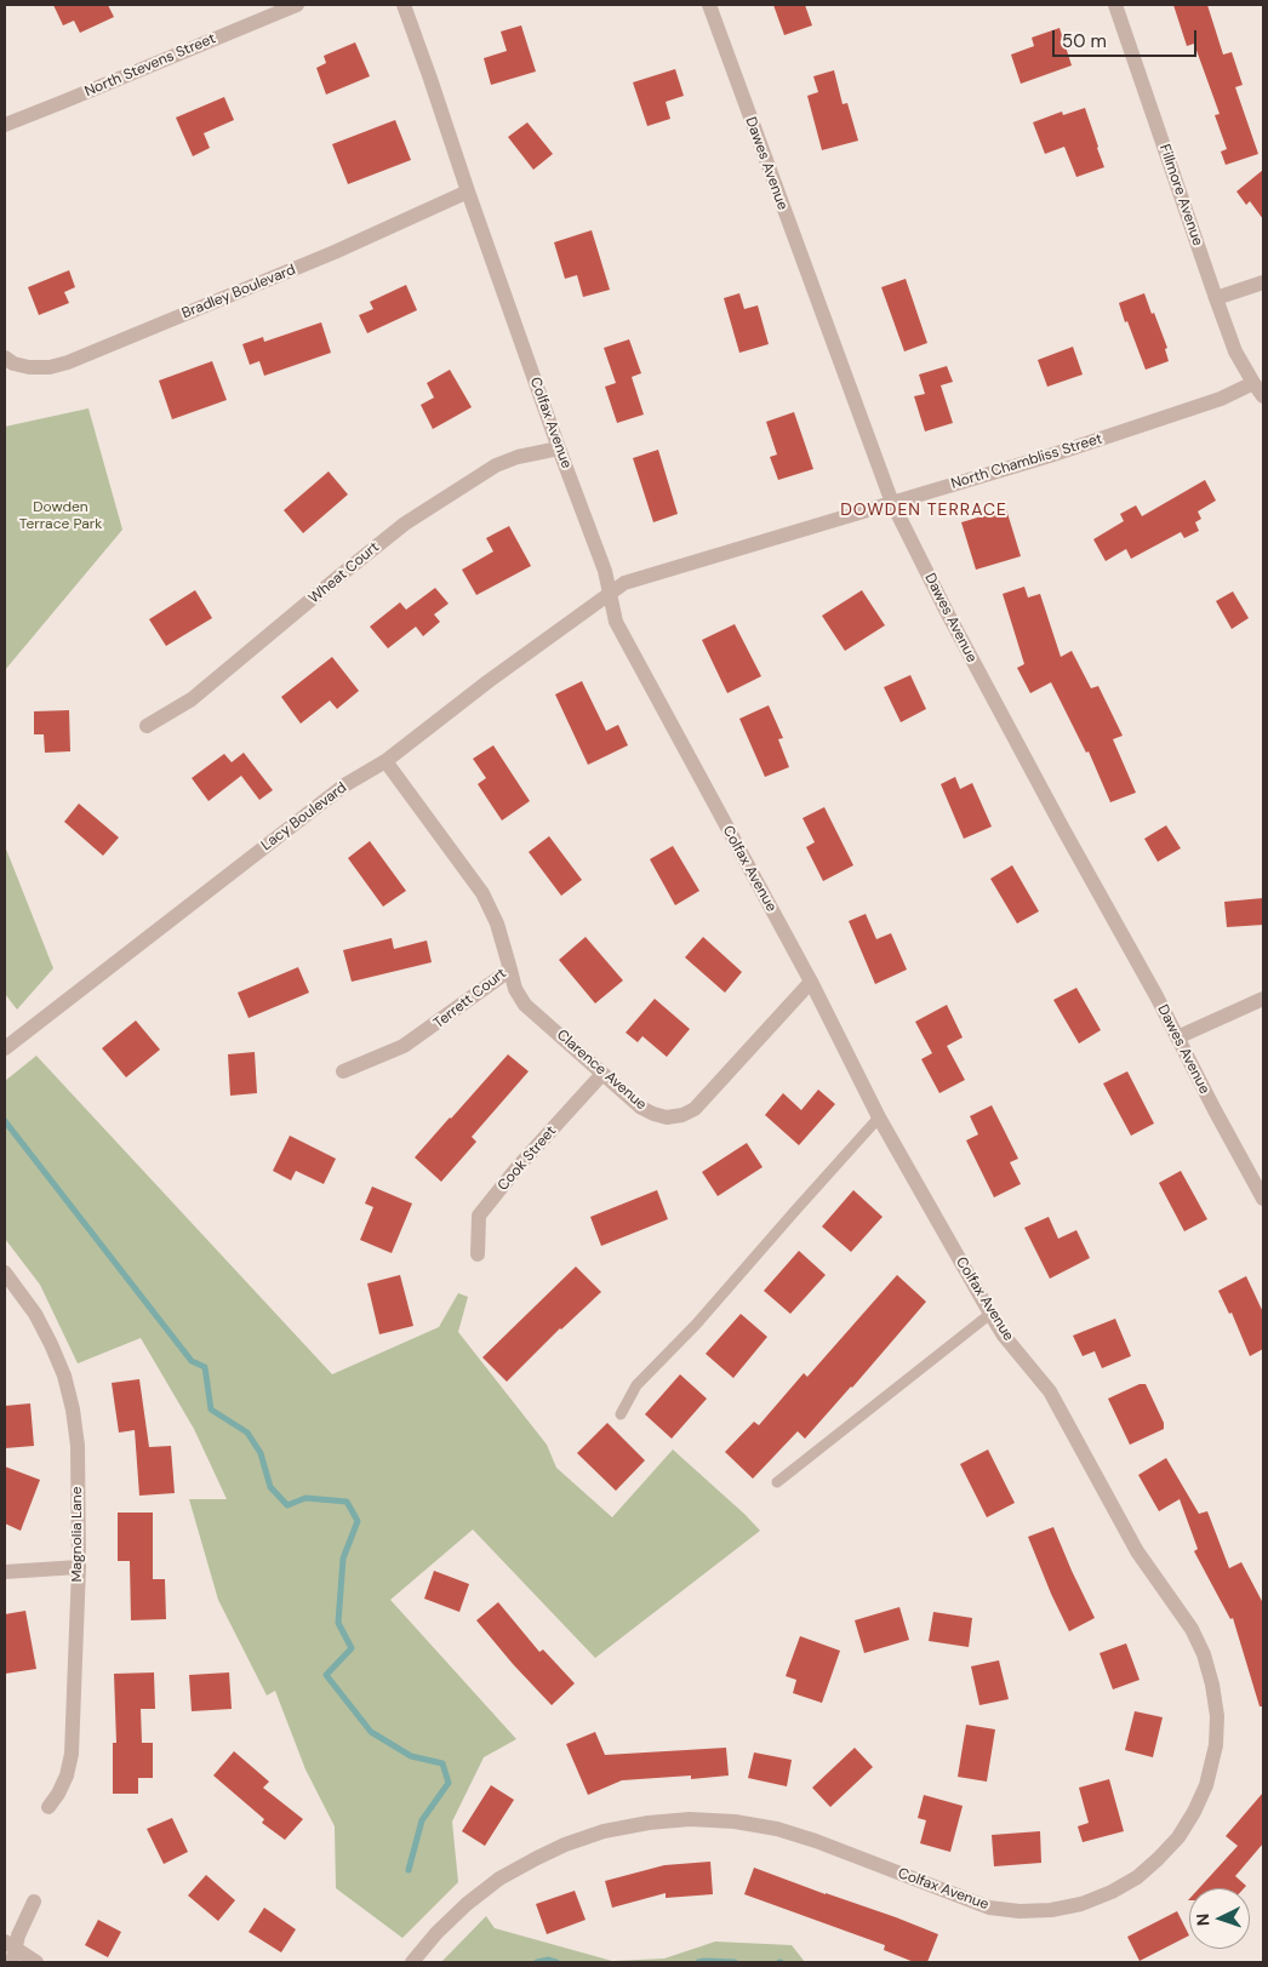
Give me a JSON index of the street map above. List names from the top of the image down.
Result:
{
  "streets": {
    "street": [
      "North Stevens Street",
      "Dawes Avenue",
      "Fillmore Avenue",
      "Bradley Boulevard",
      "Colfax Avenue",
      "North Chambliss Street",
      "Wheat Court",
      "Lacy Boulevard",
      "Terrett Court",
      "Clarence Avenue",
      "Cook Street",
      "Magnolia Lane"
    ]
  },
  "crossings": [
    ["Dawes Avenue", "North Chambliss Street"],
    ["Fillmore Avenue", "North Chambliss Street"],
    ["Bradley Boulevard", "Colfax Avenue"],
    ["Colfax Avenue", "North Chambliss Street"],
    ["Colfax Avenue", "Wheat Court"],
    ["Colfax Avenue", "Lacy Boulevard"],
    ["Colfax Avenue", "Clarence Avenue"],
    ["North Chambliss Street", "Lacy Boulevard"],
    ["Lacy Boulevard", "Terrett Court"],
    ["Terrett Court", "Clarence Avenue"],
    ["Clarence Avenue", "Cook Street"]
  ],
  "districts": ["DOWDEN TERRACE"],
  "parks": ["Dowden Terrace Park"],
  "scale_bar": "50 m",
  "north": "left"
}
